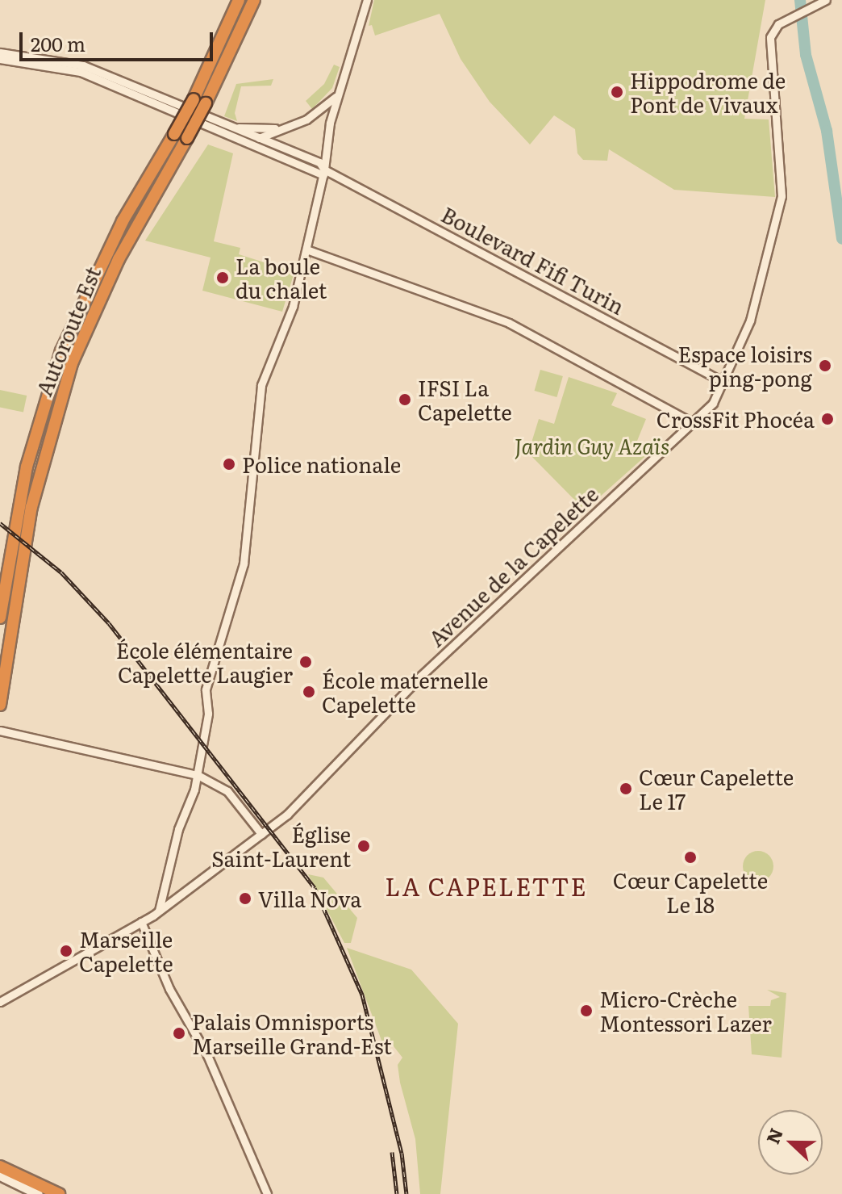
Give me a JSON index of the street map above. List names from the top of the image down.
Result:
{
  "streets": {
    "highway": ["Autoroute Est"],
    "street": ["Boulevard Fifi Turin", "Avenue de la Capelette"]
  },
  "crossings": [
    ["Boulevard Fifi Turin", "Avenue de la Capelette"]
  ],
  "districts": ["LA CAPELETTE"],
  "parks": ["Jardin Guy Azaïs"],
  "places": [
    "Hippodrome de Pont de Vivaux",
    "La boule du chalet",
    "Espace loisirs ping-pong",
    "IFSI La Capelette",
    "CrossFit Phocéa",
    "Police nationale",
    "École élémentaire Capelette Laugier",
    "École maternelle Capelette",
    "Cœur Capelette Le 17",
    "Église Saint-Laurent",
    "Cœur Capelette Le 18",
    "Villa Nova",
    "Marseille Capelette",
    "Micro-Crèche Montessori Lazer",
    "Palais Omnisports Marseille Grand-Est"
  ],
  "scale_bar": "200 m",
  "north": "left"
}
